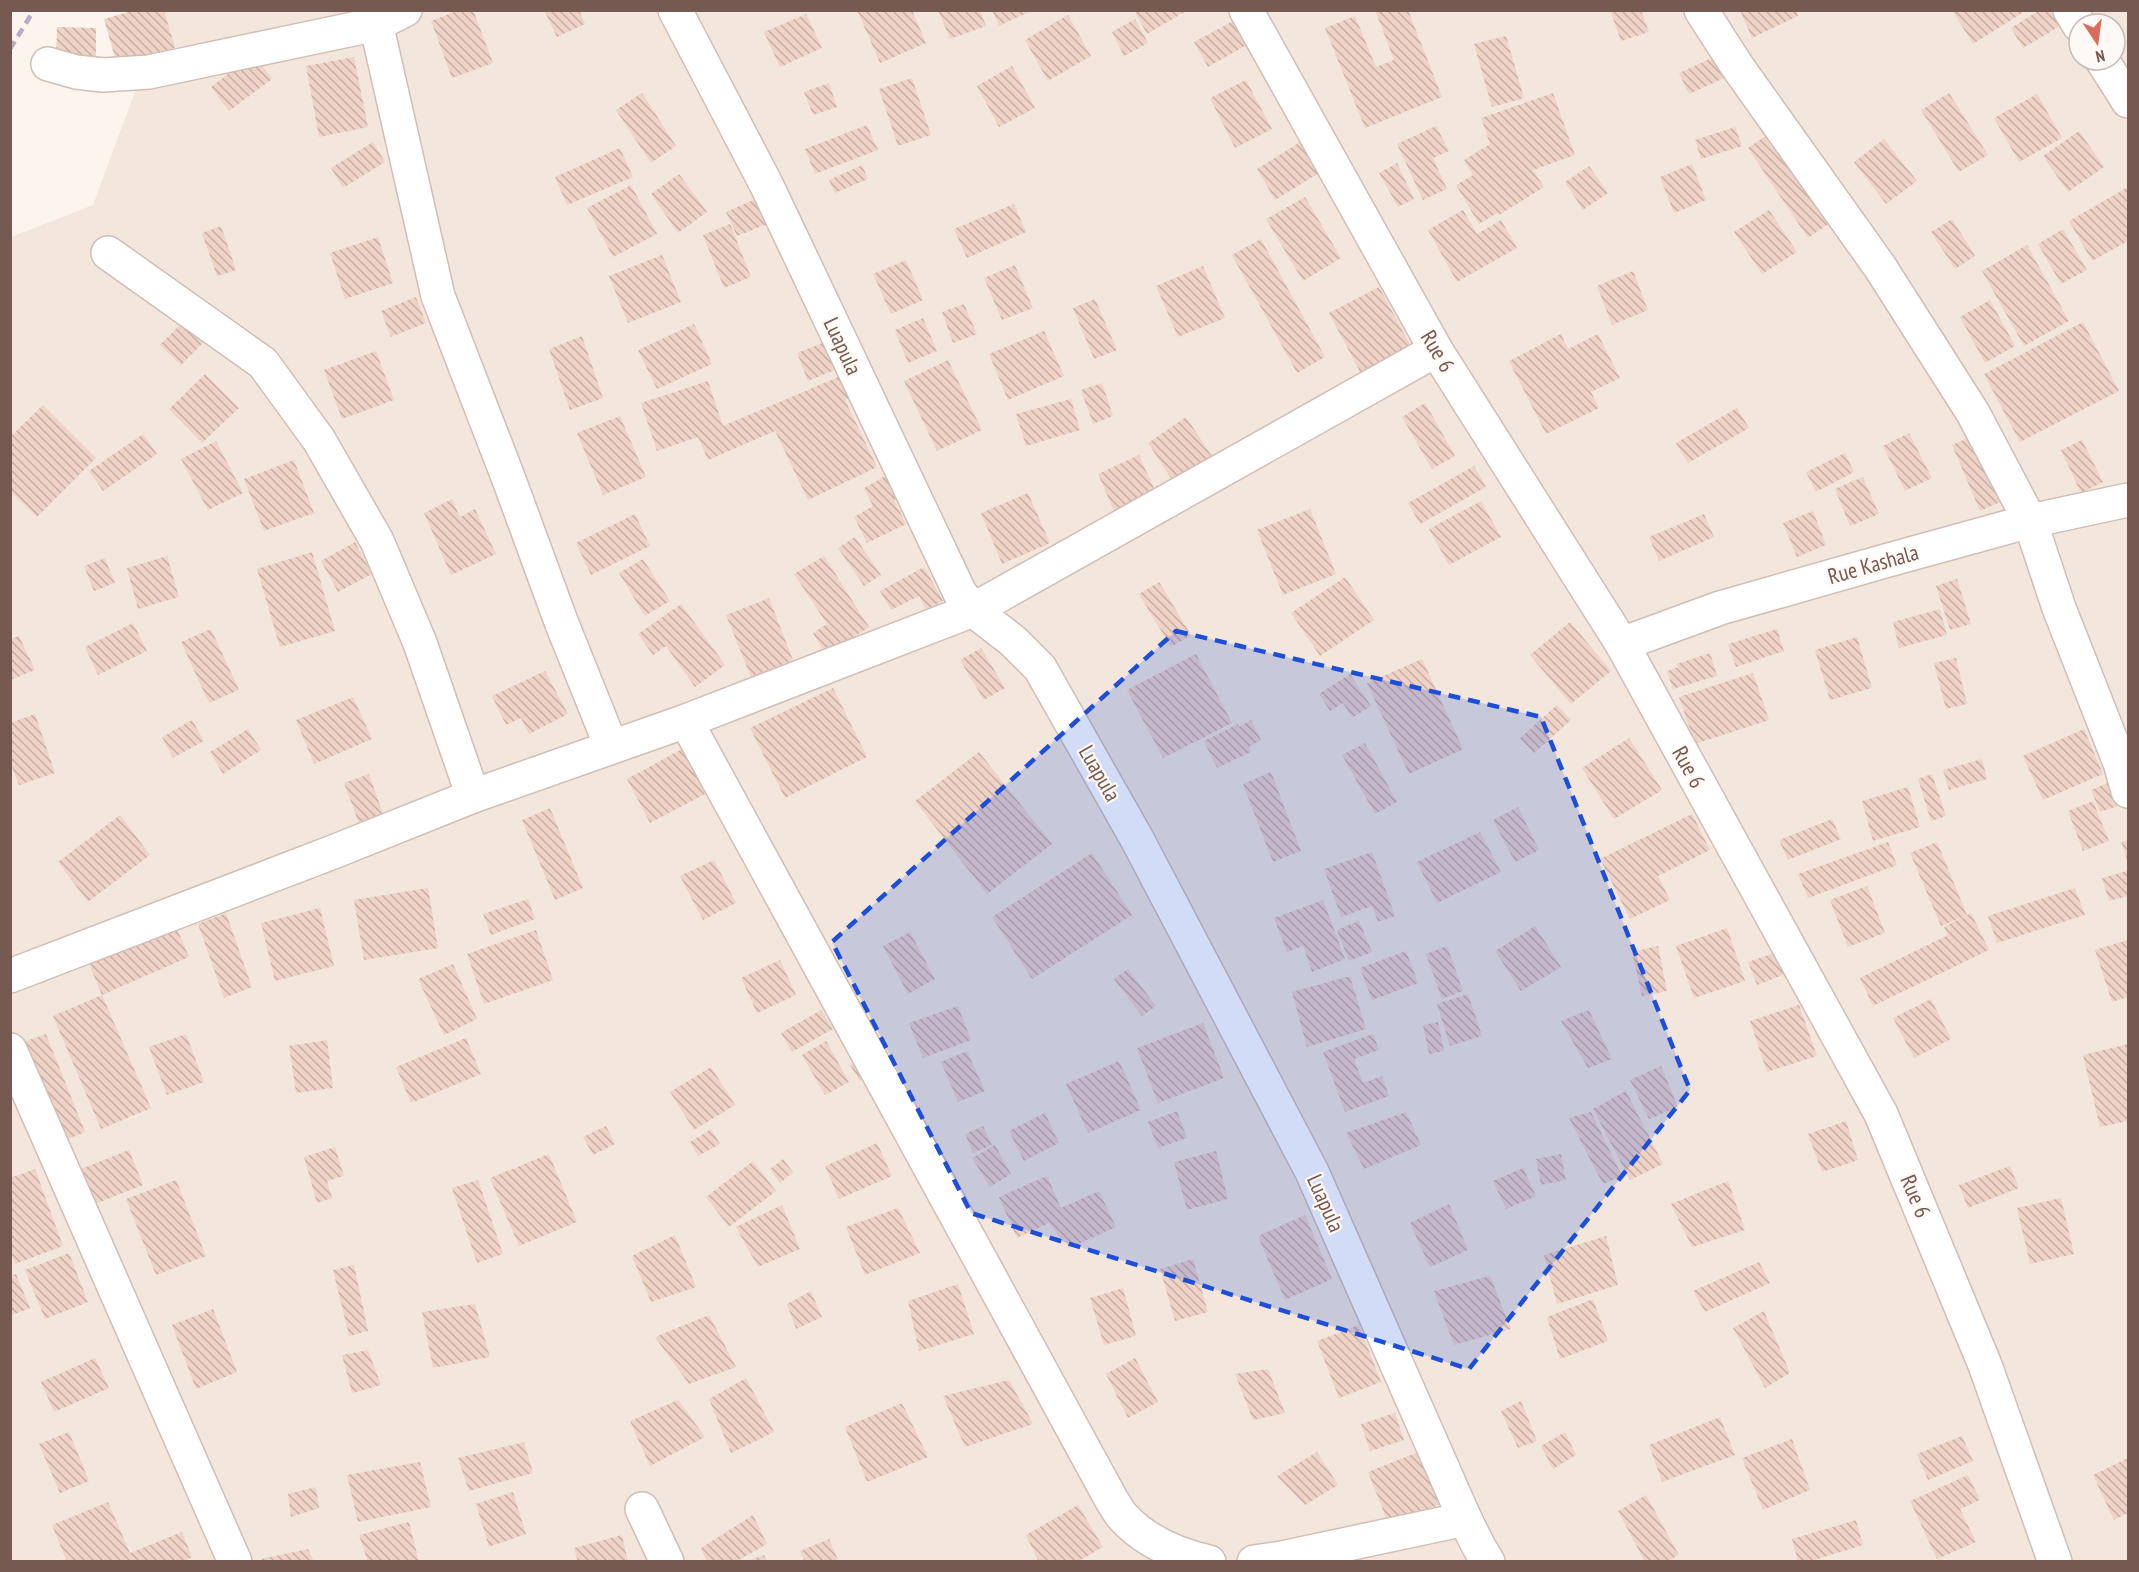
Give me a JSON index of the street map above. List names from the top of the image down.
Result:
{
  "streets": {
    "street": ["Luapula", "Rue 6", "Rue Kashala"]
  },
  "crossings": [
    ["Rue 6", "Rue Kashala"]
  ],
  "north": "bottom"
}
